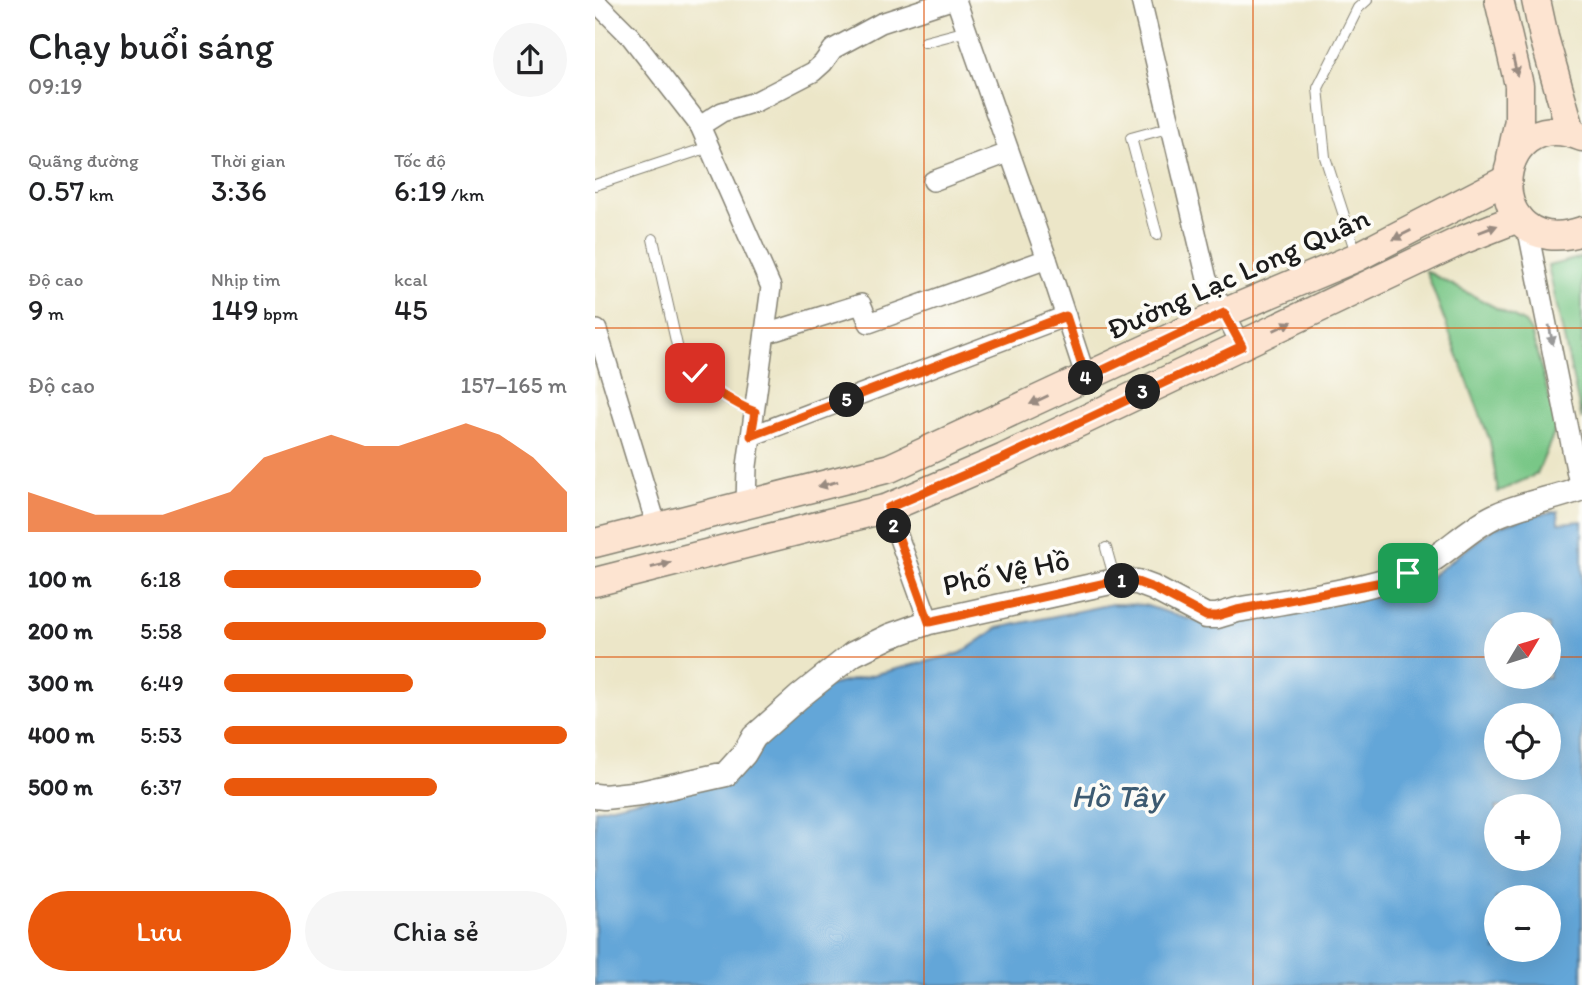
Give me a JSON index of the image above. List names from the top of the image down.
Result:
{
  "streets": {
    "main road": ["Đường Lạc Long Quân"],
    "street": ["Phố Vệ Hồ"]
  },
  "water": ["Hồ Tây"],
  "north": "top right",
  "page": {
    "heading": ["Chạy buổi sáng", "09:19"],
    "stats": [
      ["Quãng đường", "0.57 km"],
      ["Thời gian", "3:36"],
      ["Tốc độ", "6:19 /km"],
      ["Độ cao", "9 m"],
      ["Nhịp tim", "149 bpm"],
      ["kcal", "45"]
    ],
    "chart": ["Độ cao", "157–165 m"],
    "pins": [
      "4",
      "3",
      "5",
      "2",
      "1"
    ],
    "list": [
      {
        "name": "100 m",
        "note": "6:18"
      },
      {
        "name": "200 m",
        "note": "5:58"
      },
      {
        "name": "300 m",
        "note": "6:49"
      },
      {
        "name": "400 m",
        "note": "5:53"
      },
      {
        "name": "500 m",
        "note": "6:37"
      }
    ],
    "map_buttons": ["+", "−"],
    "buttons": ["Lưu", "Chia sẻ"]
  }
}
